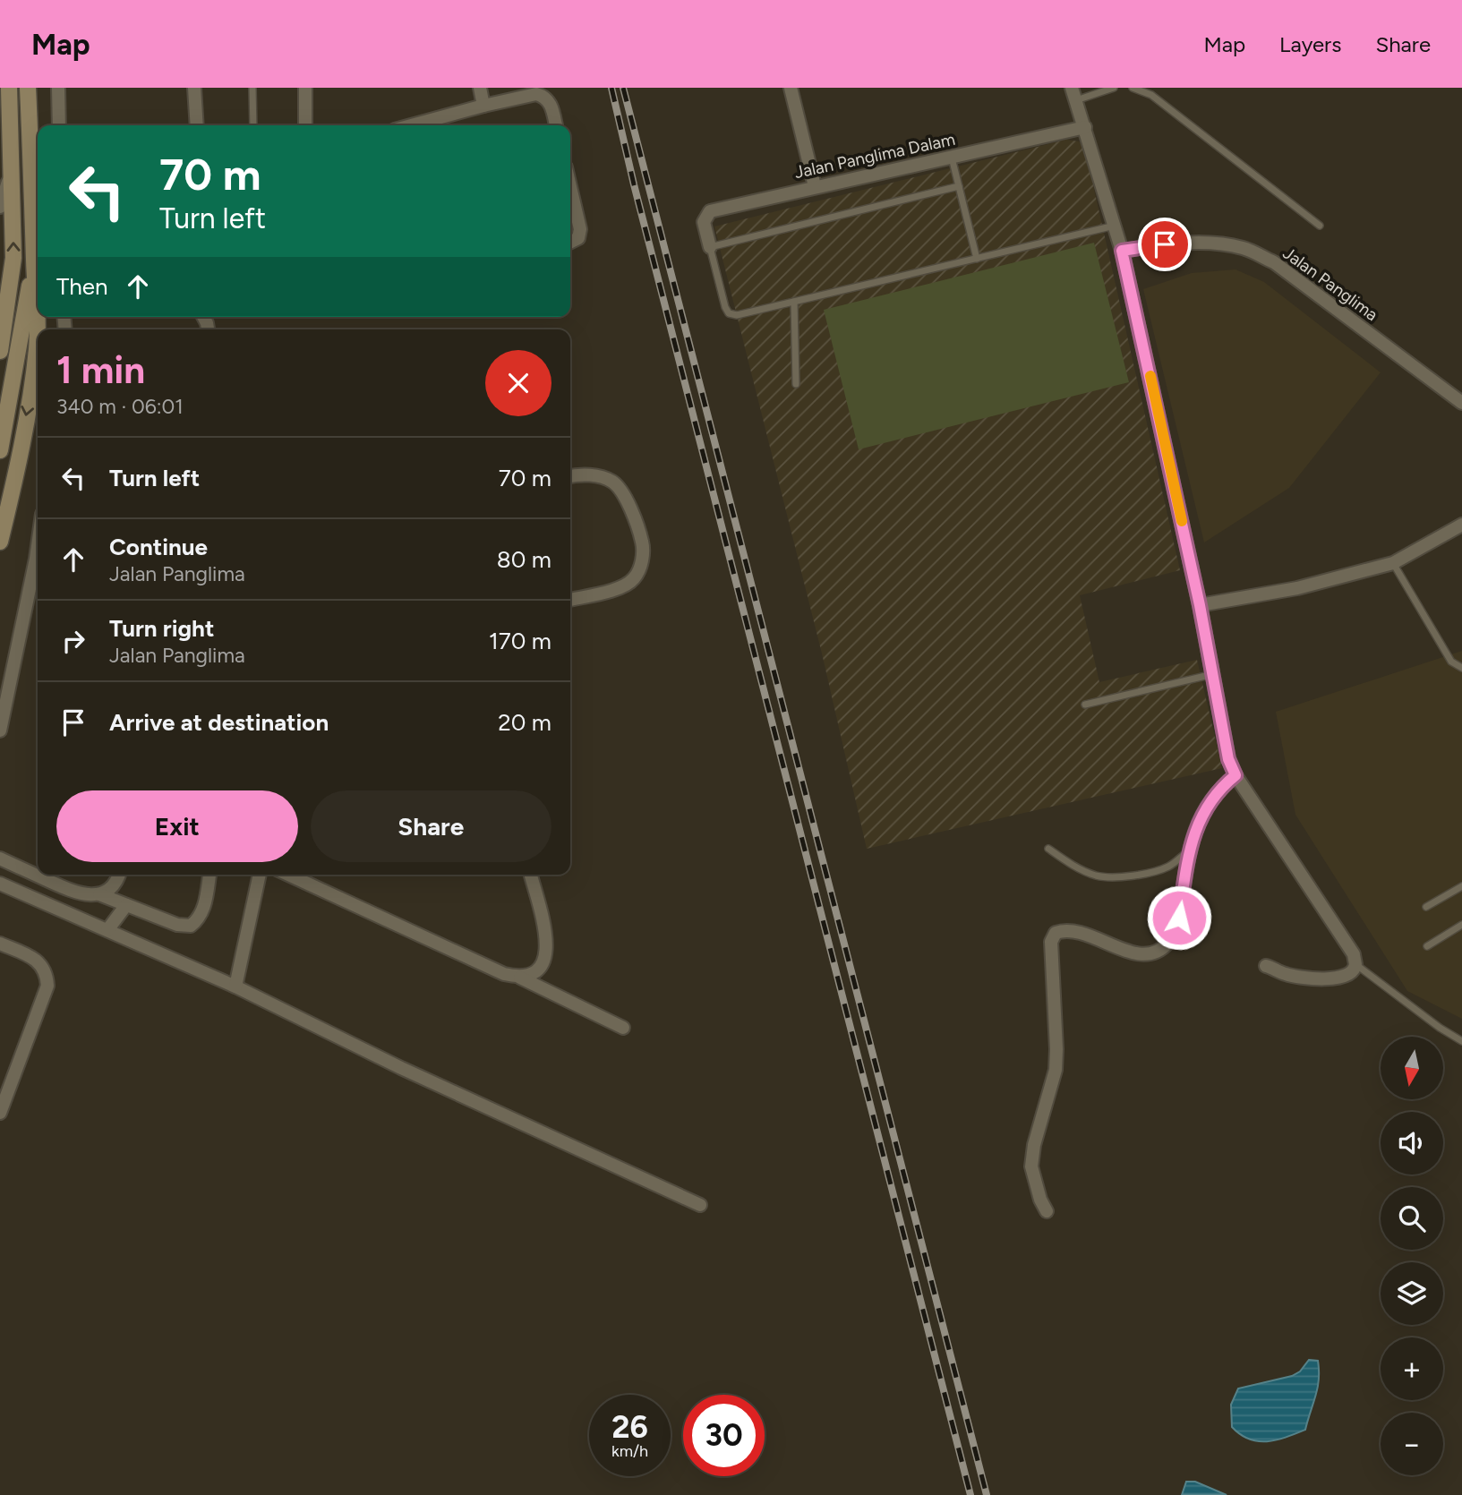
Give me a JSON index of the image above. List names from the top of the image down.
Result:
{
  "streets": {
    "street": ["Jalan Panglima Dalam", "Jalan Panglima"]
  },
  "north": "bottom",
  "page": {
    "header": "Map",
    "nav": ["Map", "Layers", "Share"],
    "turn": ["70 m", "Turn left"],
    "then": "Then",
    "heading": ["1 min", "340 m · 06:01"],
    "list": [
      {
        "name": "Turn left",
        "value": "70 m"
      },
      {
        "name": "Continue",
        "note": "Jalan Panglima",
        "value": "80 m"
      },
      {
        "name": "Turn right",
        "note": "Jalan Panglima",
        "value": "170 m"
      },
      {
        "name": "Arrive at destination",
        "value": "20 m"
      }
    ],
    "buttons": ["Exit", "Share"],
    "map_buttons": ["+", "−"],
    "speed": "26 km/h",
    "limit": "30"
  }
}
